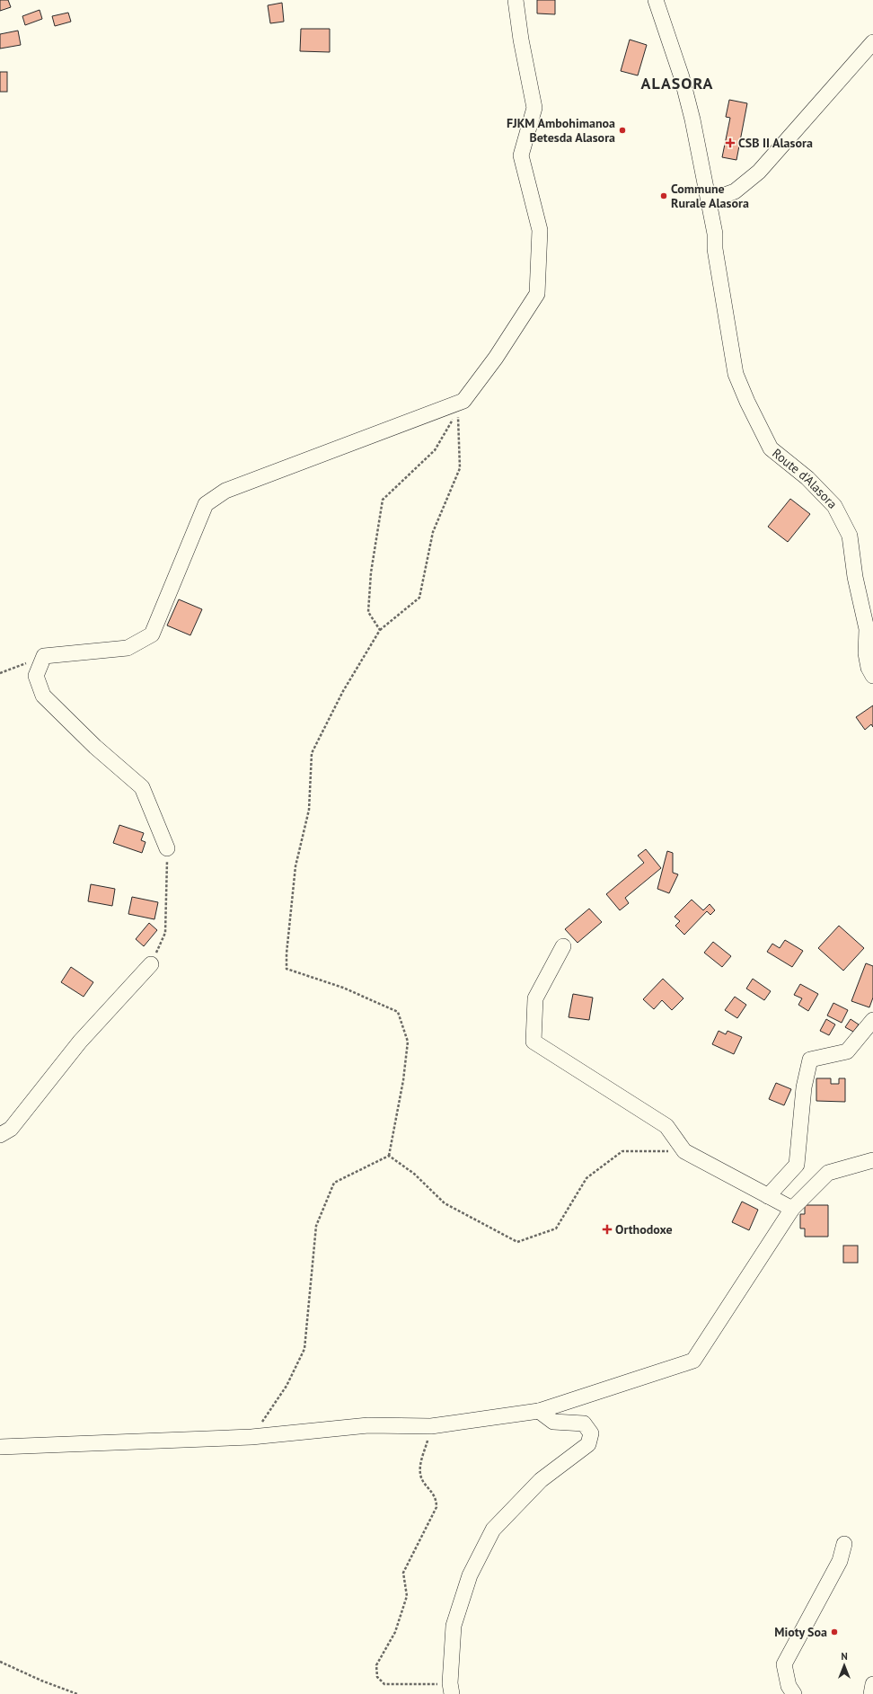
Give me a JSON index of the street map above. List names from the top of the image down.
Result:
{
  "streets": {
    "street": ["Route d'Alasora"]
  },
  "districts": ["ALASORA"],
  "places": {
    "other": ["FJKM Ambohimanoa Betesda Alasora", "Commune Rurale Alasora", "Mioty Soa"],
    "health": ["CSB II Alasora", "Orthodoxe"]
  },
  "north": "top"
}
